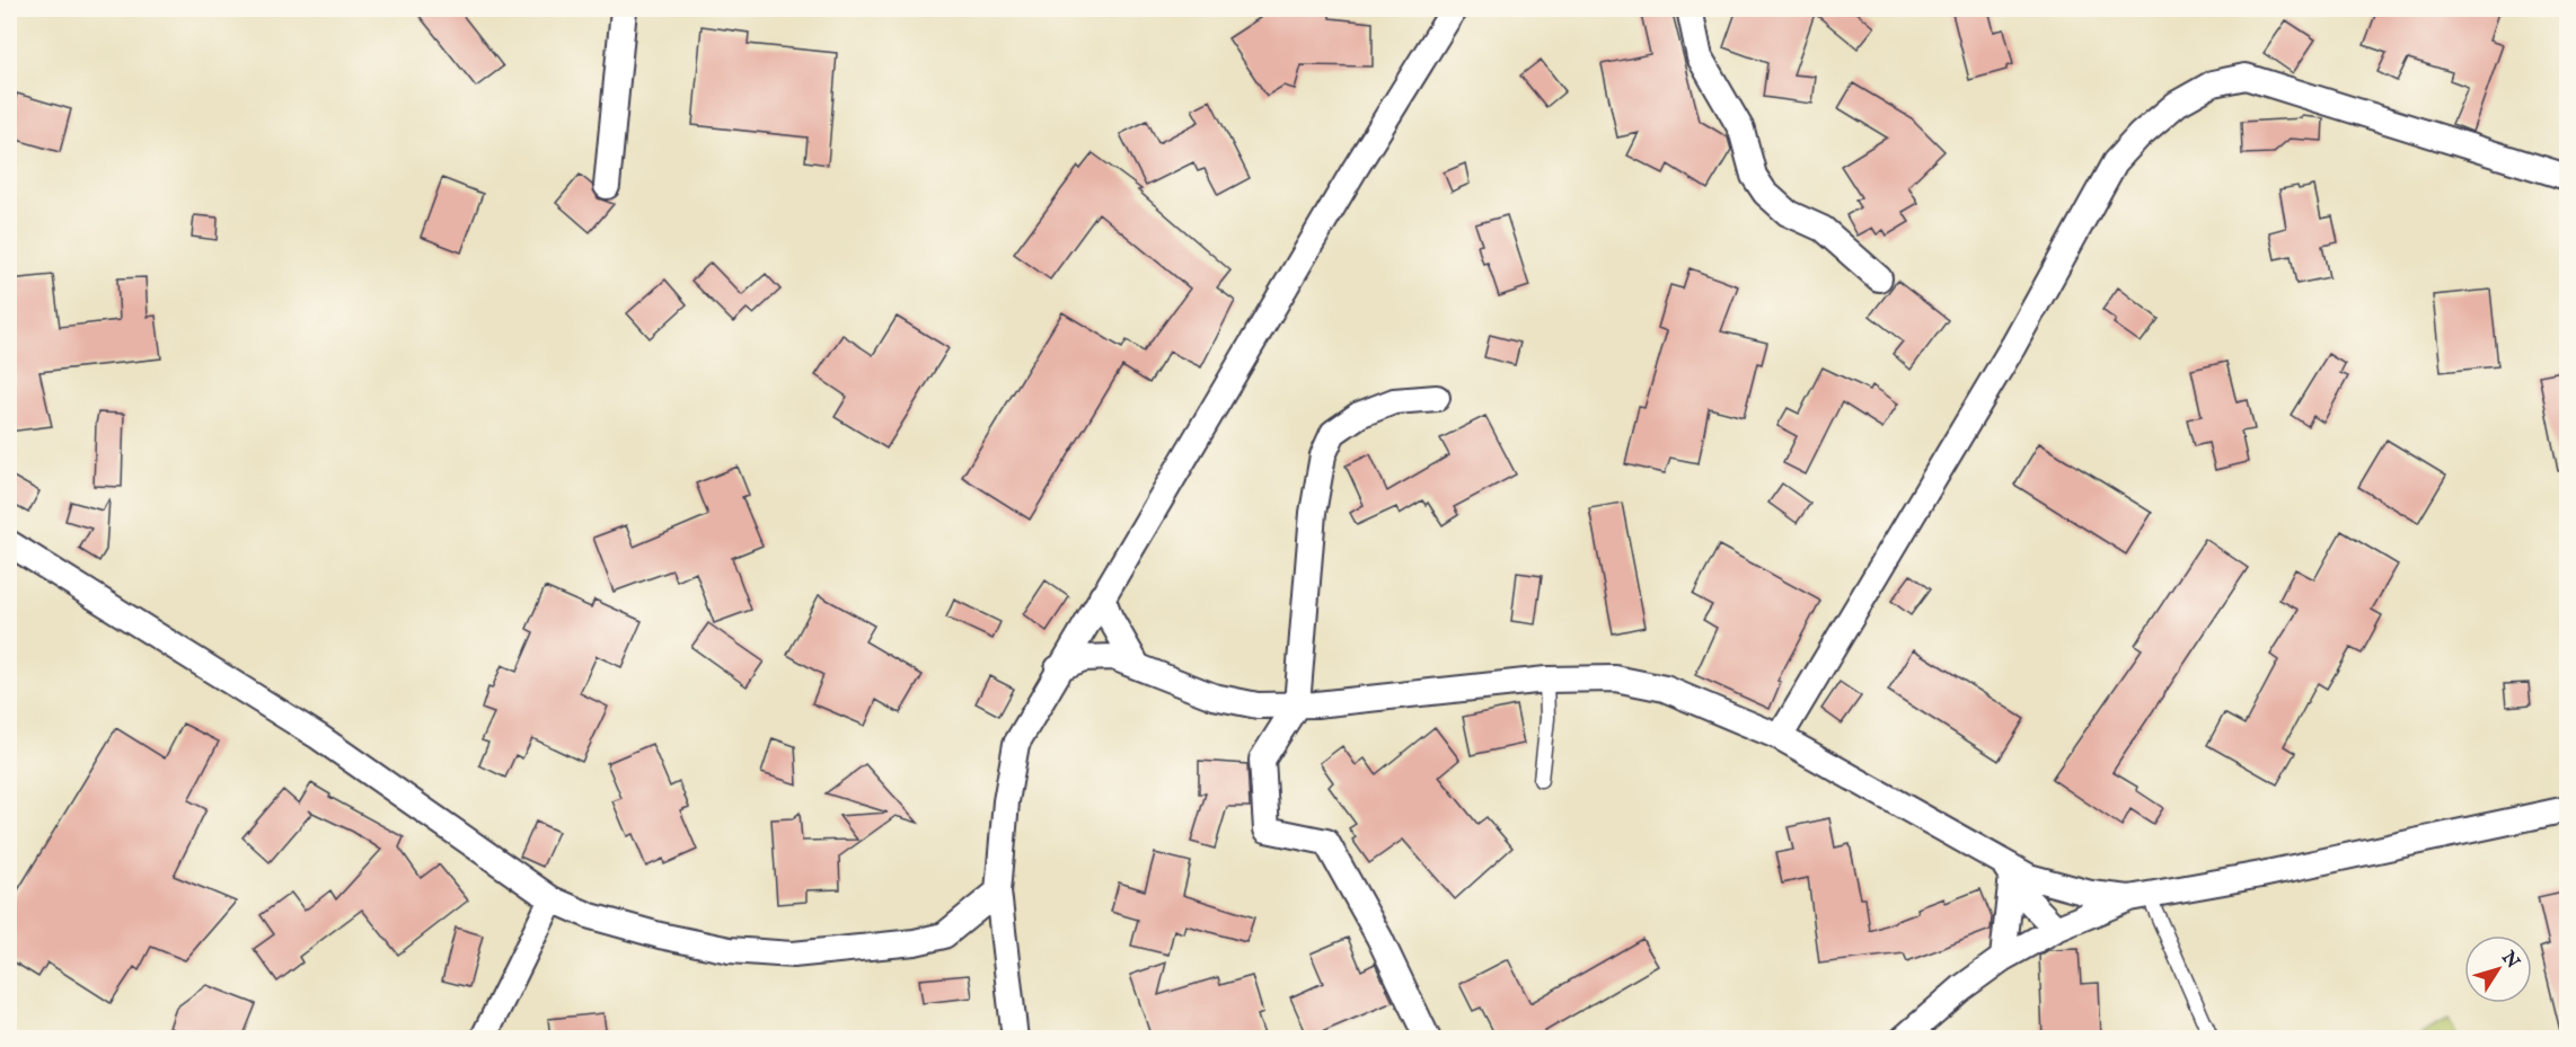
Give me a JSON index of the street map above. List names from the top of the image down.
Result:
{
  "north": "top right"
}
